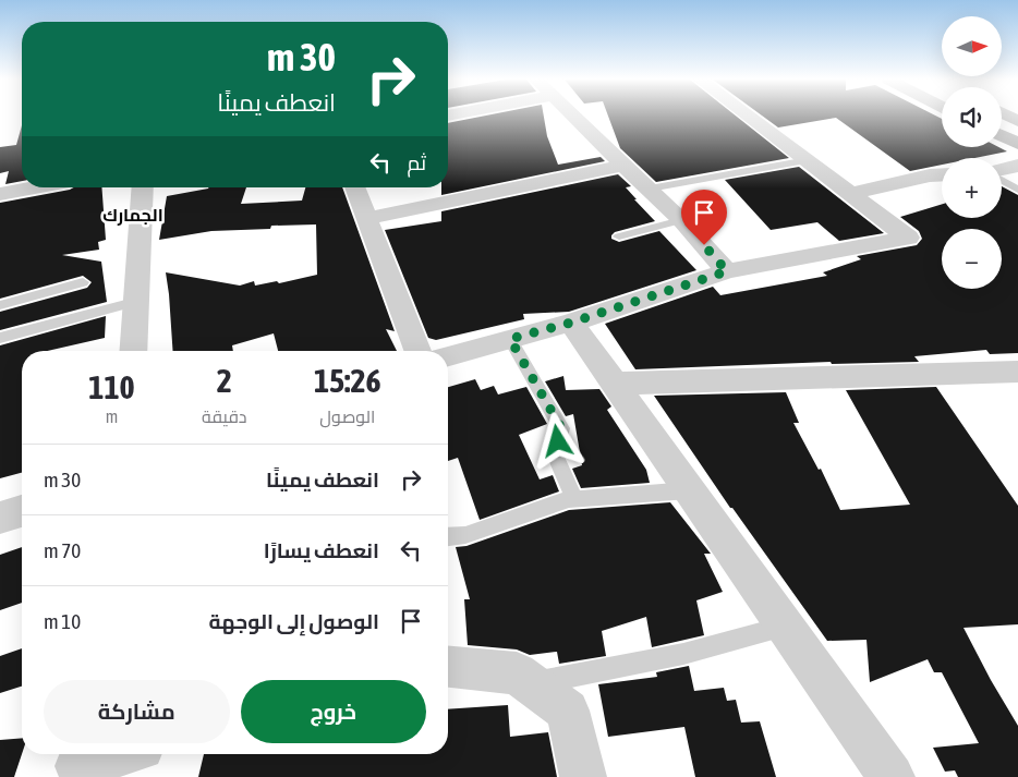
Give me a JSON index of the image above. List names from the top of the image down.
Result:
{
  "districts": ["الجمارك"],
  "north": "right",
  "page": {
    "map_buttons": ["+", "−"],
    "turn": ["30 m", "انعطف يمينًا"],
    "then": "ثم",
    "eta": [
      "15:26",
      "الوصول",
      "2",
      "دقيقة",
      "110",
      "m"
    ],
    "list": [
      {
        "name": "انعطف يمينًا",
        "value": "30 m"
      },
      {
        "name": "انعطف يسارًا",
        "value": "70 m"
      },
      {
        "name": "الوصول إلى الوجهة",
        "value": "10 m"
      }
    ],
    "buttons": ["خروج", "مشاركة"]
  }
}
